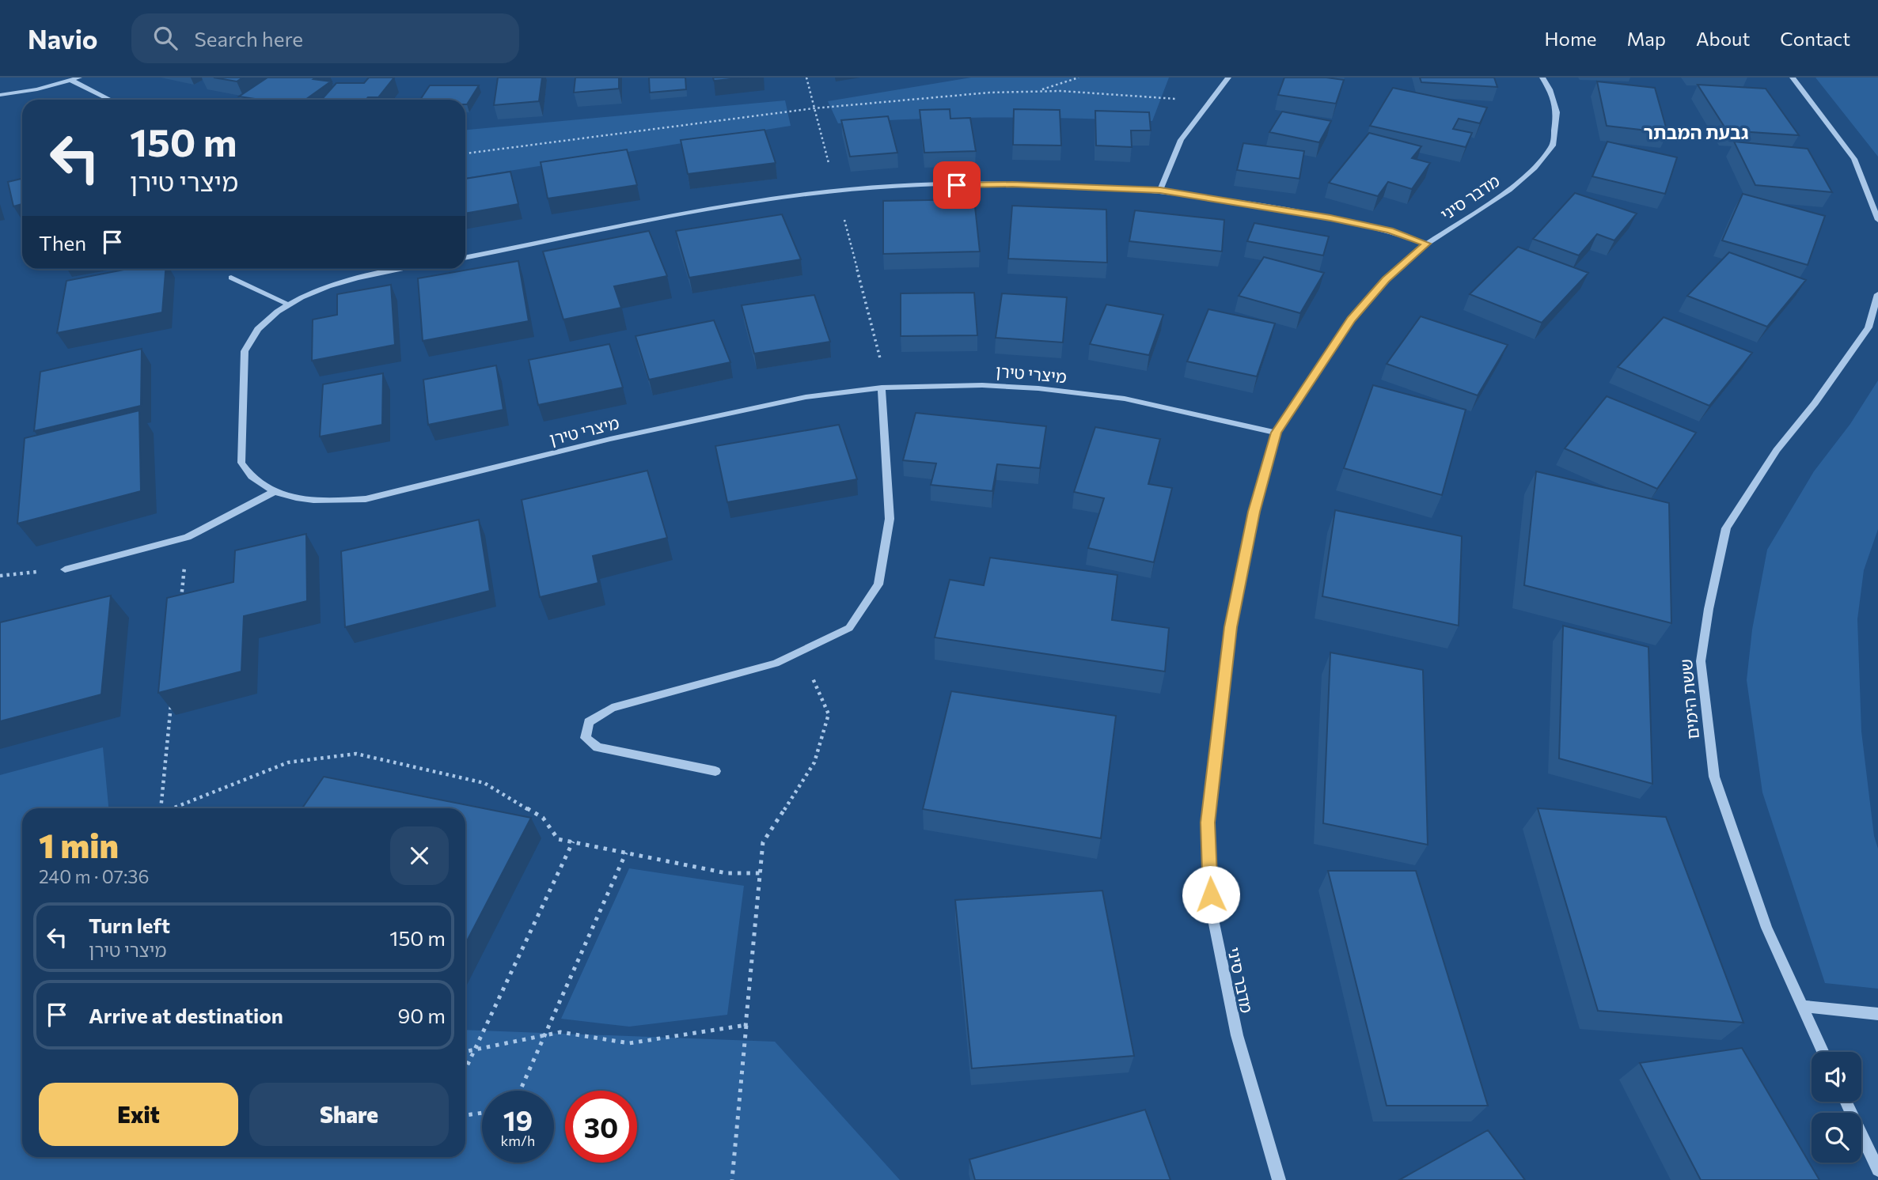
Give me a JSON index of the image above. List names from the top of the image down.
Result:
{
  "streets": {
    "street": ["מדבר סיני", "מיצרי טירן", "ששת הימים"]
  },
  "crossings": [
    ["מדבר סיני", "מיצרי טירן"]
  ],
  "districts": ["גבעת המבתר"],
  "page": {
    "header": "Navio",
    "search": "Search here",
    "nav": [
      "Home",
      "Map",
      "About",
      "Contact"
    ],
    "turn": ["150 m", "מיצרי טירן"],
    "then": "Then",
    "heading": ["1 min", "240 m · 07:36"],
    "list": [
      {
        "name": "Turn left",
        "note": "מיצרי טירן",
        "value": "150 m"
      },
      {
        "name": "Arrive at destination",
        "value": "90 m"
      }
    ],
    "buttons": ["Exit", "Share"],
    "speed": "19 km/h",
    "limit": "30"
  }
}
